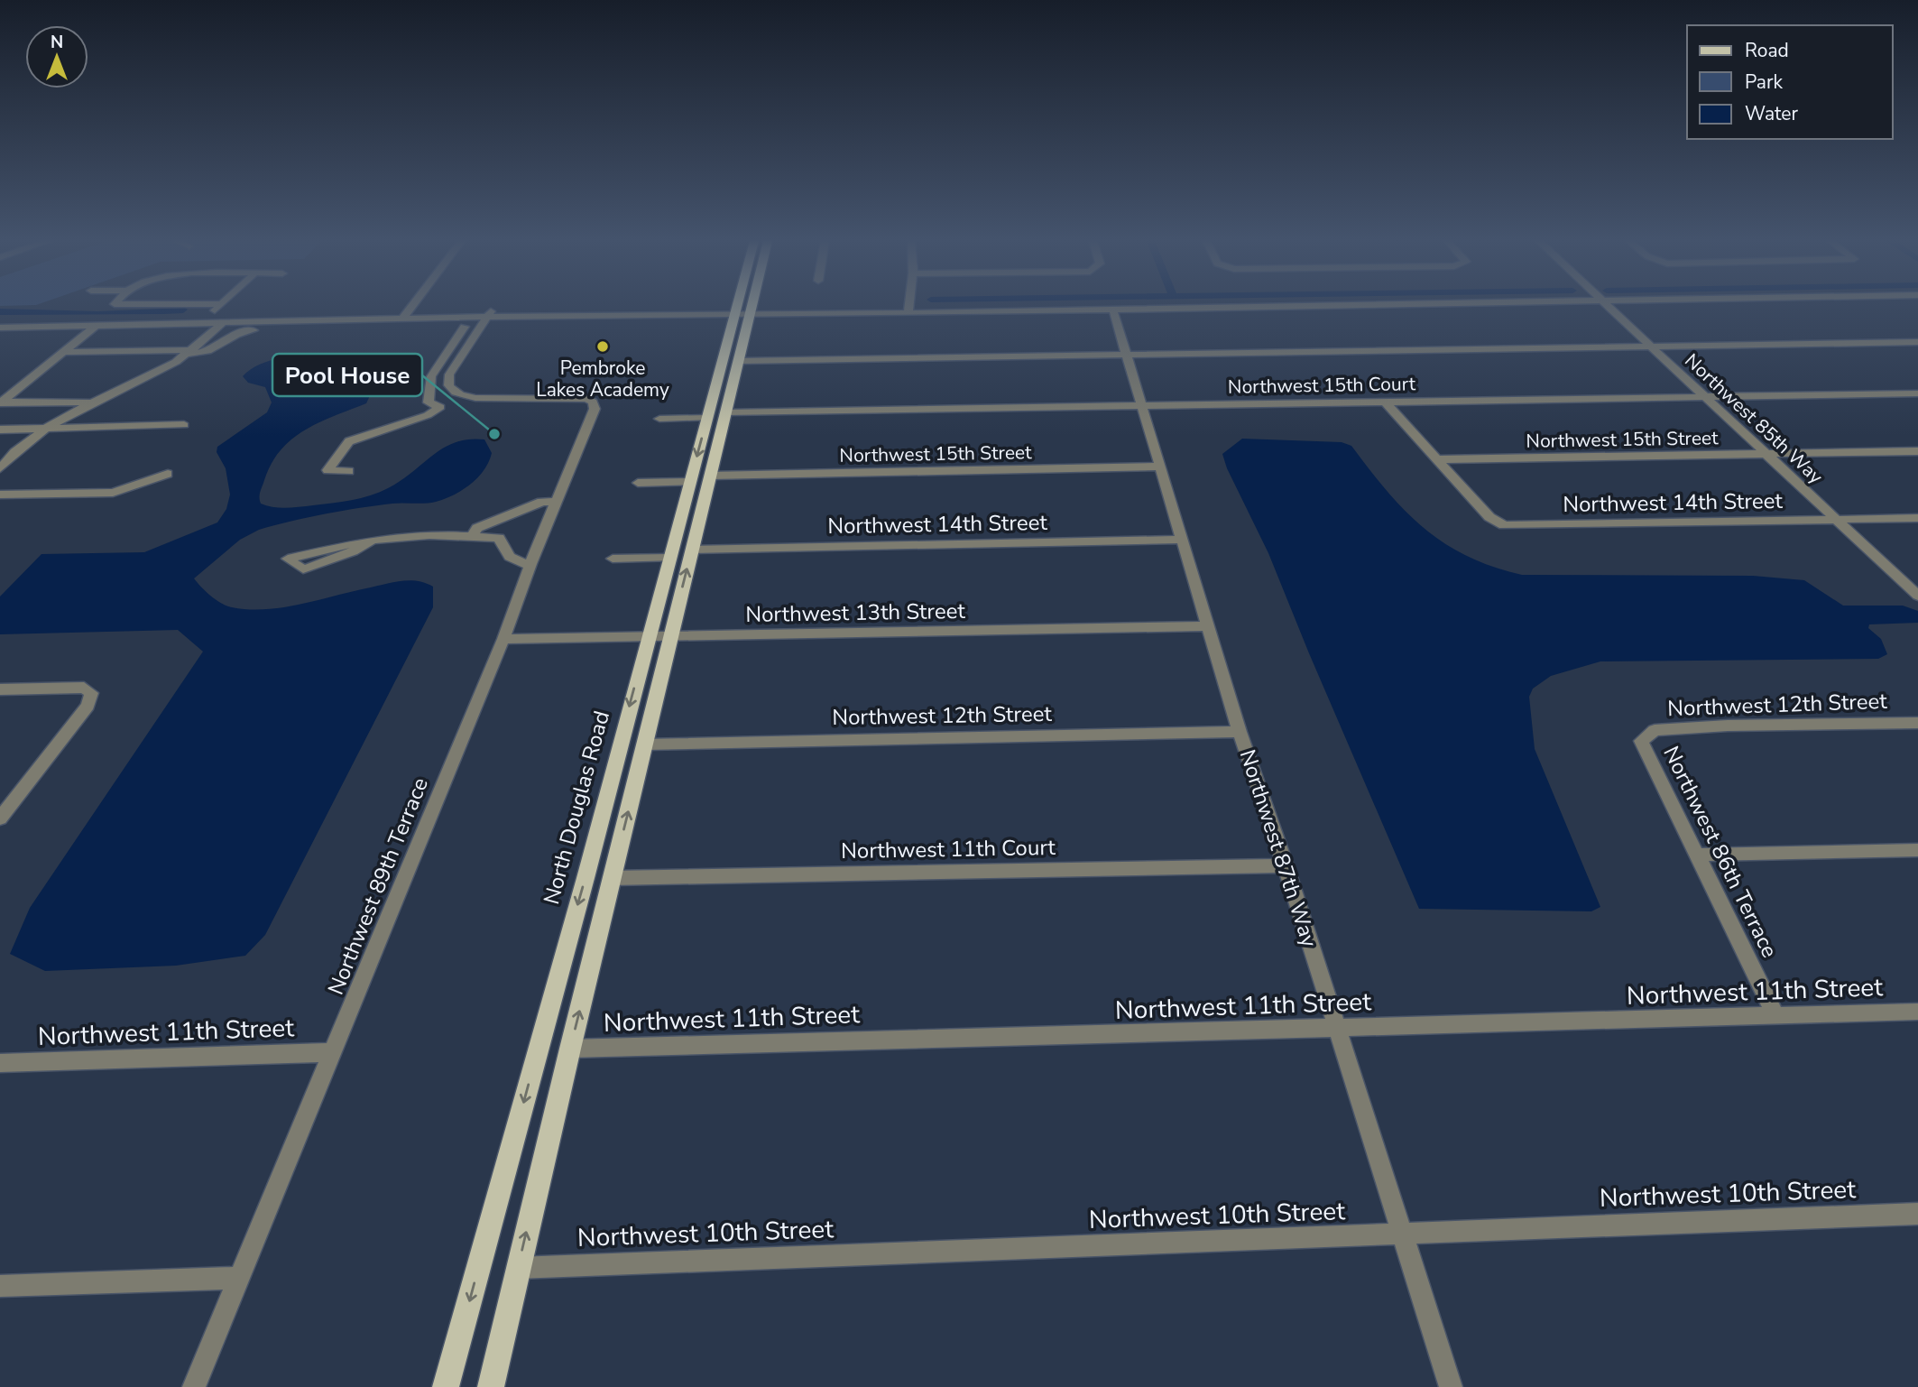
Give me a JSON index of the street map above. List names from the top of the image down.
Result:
{
  "streets": {
    "main road": ["North Douglas Road"],
    "street": [
      "Northwest 15th Court",
      "Northwest 85th Way",
      "Northwest 15th Street",
      "Northwest 14th Street",
      "Northwest 13th Street",
      "Northwest 12th Street",
      "Northwest 87th Way",
      "Northwest 11th Court",
      "Northwest 86th Terrace",
      "Northwest 89th Terrace",
      "Northwest 11th Street",
      "Northwest 10th Street"
    ]
  },
  "crossings": [
    ["Northwest 15th Court", "Northwest 85th Way"],
    ["Northwest 15th Court", "Northwest 87th Way"],
    ["Northwest 85th Way", "Northwest 15th Street"],
    ["Northwest 85th Way", "Northwest 14th Street"],
    ["Northwest 15th Street", "Northwest 14th Street"],
    ["Northwest 15th Street", "Northwest 87th Way"],
    ["Northwest 14th Street", "Northwest 87th Way"],
    ["Northwest 13th Street", "North Douglas Road"],
    ["Northwest 13th Street", "Northwest 87th Way"],
    ["Northwest 13th Street", "Northwest 89th Terrace"],
    ["Northwest 12th Street", "Northwest 87th Way"],
    ["Northwest 12th Street", "Northwest 86th Terrace"],
    ["Northwest 87th Way", "Northwest 11th Court"],
    ["Northwest 87th Way", "Northwest 11th Street"],
    ["Northwest 87th Way", "Northwest 10th Street"],
    ["Northwest 86th Terrace", "Northwest 11th Street"],
    ["Northwest 89th Terrace", "Northwest 11th Street"]
  ],
  "places": ["Pembroke Lakes Academy", "Pool House"],
  "legend": ["Road", "Park", "Water"],
  "north": "top"
}
